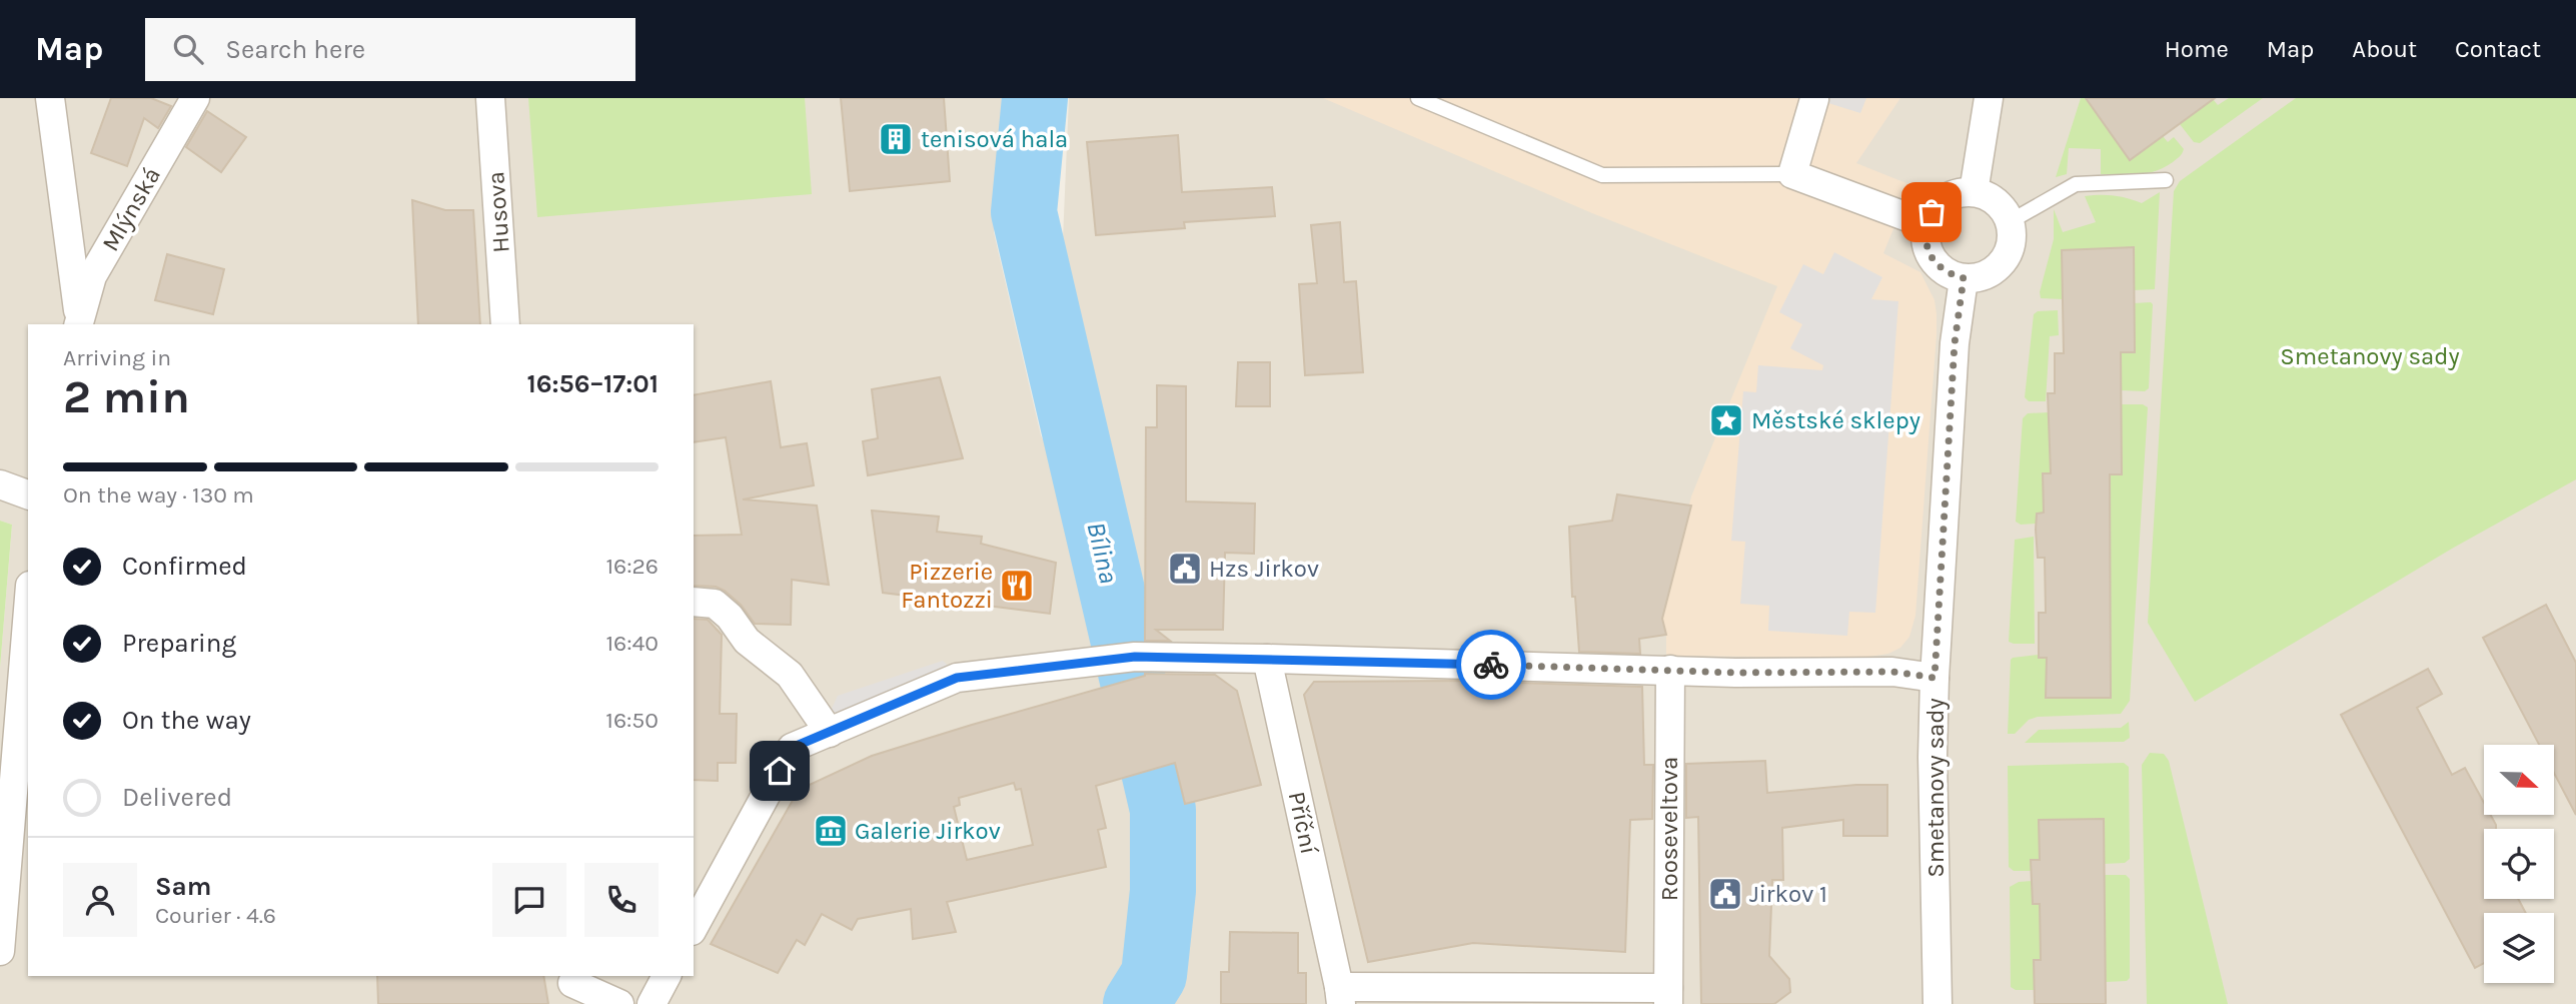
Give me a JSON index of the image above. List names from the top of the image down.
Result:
{
  "streets": {
    "street": [
      "Mlýnská",
      "Husova",
      "Smetanovy sady",
      "Příční",
      "Rooseveltova"
    ]
  },
  "water": ["Bílina"],
  "parks": ["Smetanovy sady"],
  "places": {
    "building": ["tenisová hala"],
    "place": ["Městské sklepy"],
    "public building": ["Hzs Jirkov", "Jirkov 1"],
    "restaurant": ["Pizzerie Fantozzi"],
    "museum": ["Galerie Jirkov"]
  },
  "north": "right",
  "page": {
    "header": "Map",
    "search": "Search here",
    "nav": [
      "Home",
      "Map",
      "About",
      "Contact"
    ],
    "heading": ["2 min", "Arriving in", "16:56–17:01"],
    "panel": ["Sam", "Courier · 4.6"],
    "bar": "On the way · 130 m",
    "list": [
      ["Confirmed", "16:26"],
      ["Preparing", "16:40"],
      ["On the way", "16:50"],
      "Delivered"
    ]
  }
}
